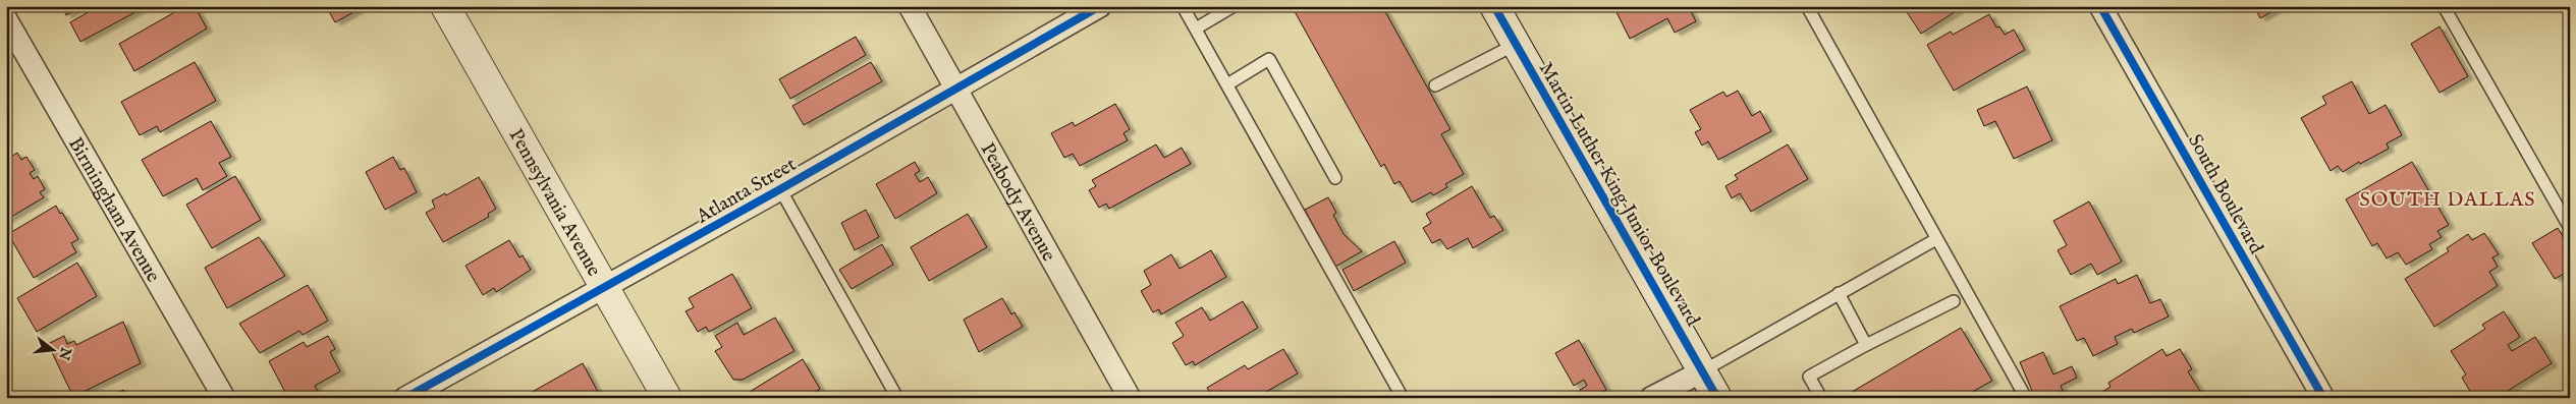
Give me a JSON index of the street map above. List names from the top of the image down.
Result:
{
  "streets": {
    "main road": ["Martin Luther King Junior Boulevard", "Pennsylvania Avenue"],
    "street": [
      "Atlanta Street",
      "South Boulevard",
      "Peabody Avenue",
      "Birmingham Avenue"
    ]
  },
  "crossings": [
    ["Atlanta Street", "Peabody Avenue"],
    ["Atlanta Street", "Pennsylvania Avenue"]
  ],
  "districts": ["SOUTH DALLAS"],
  "north": "right"
}
